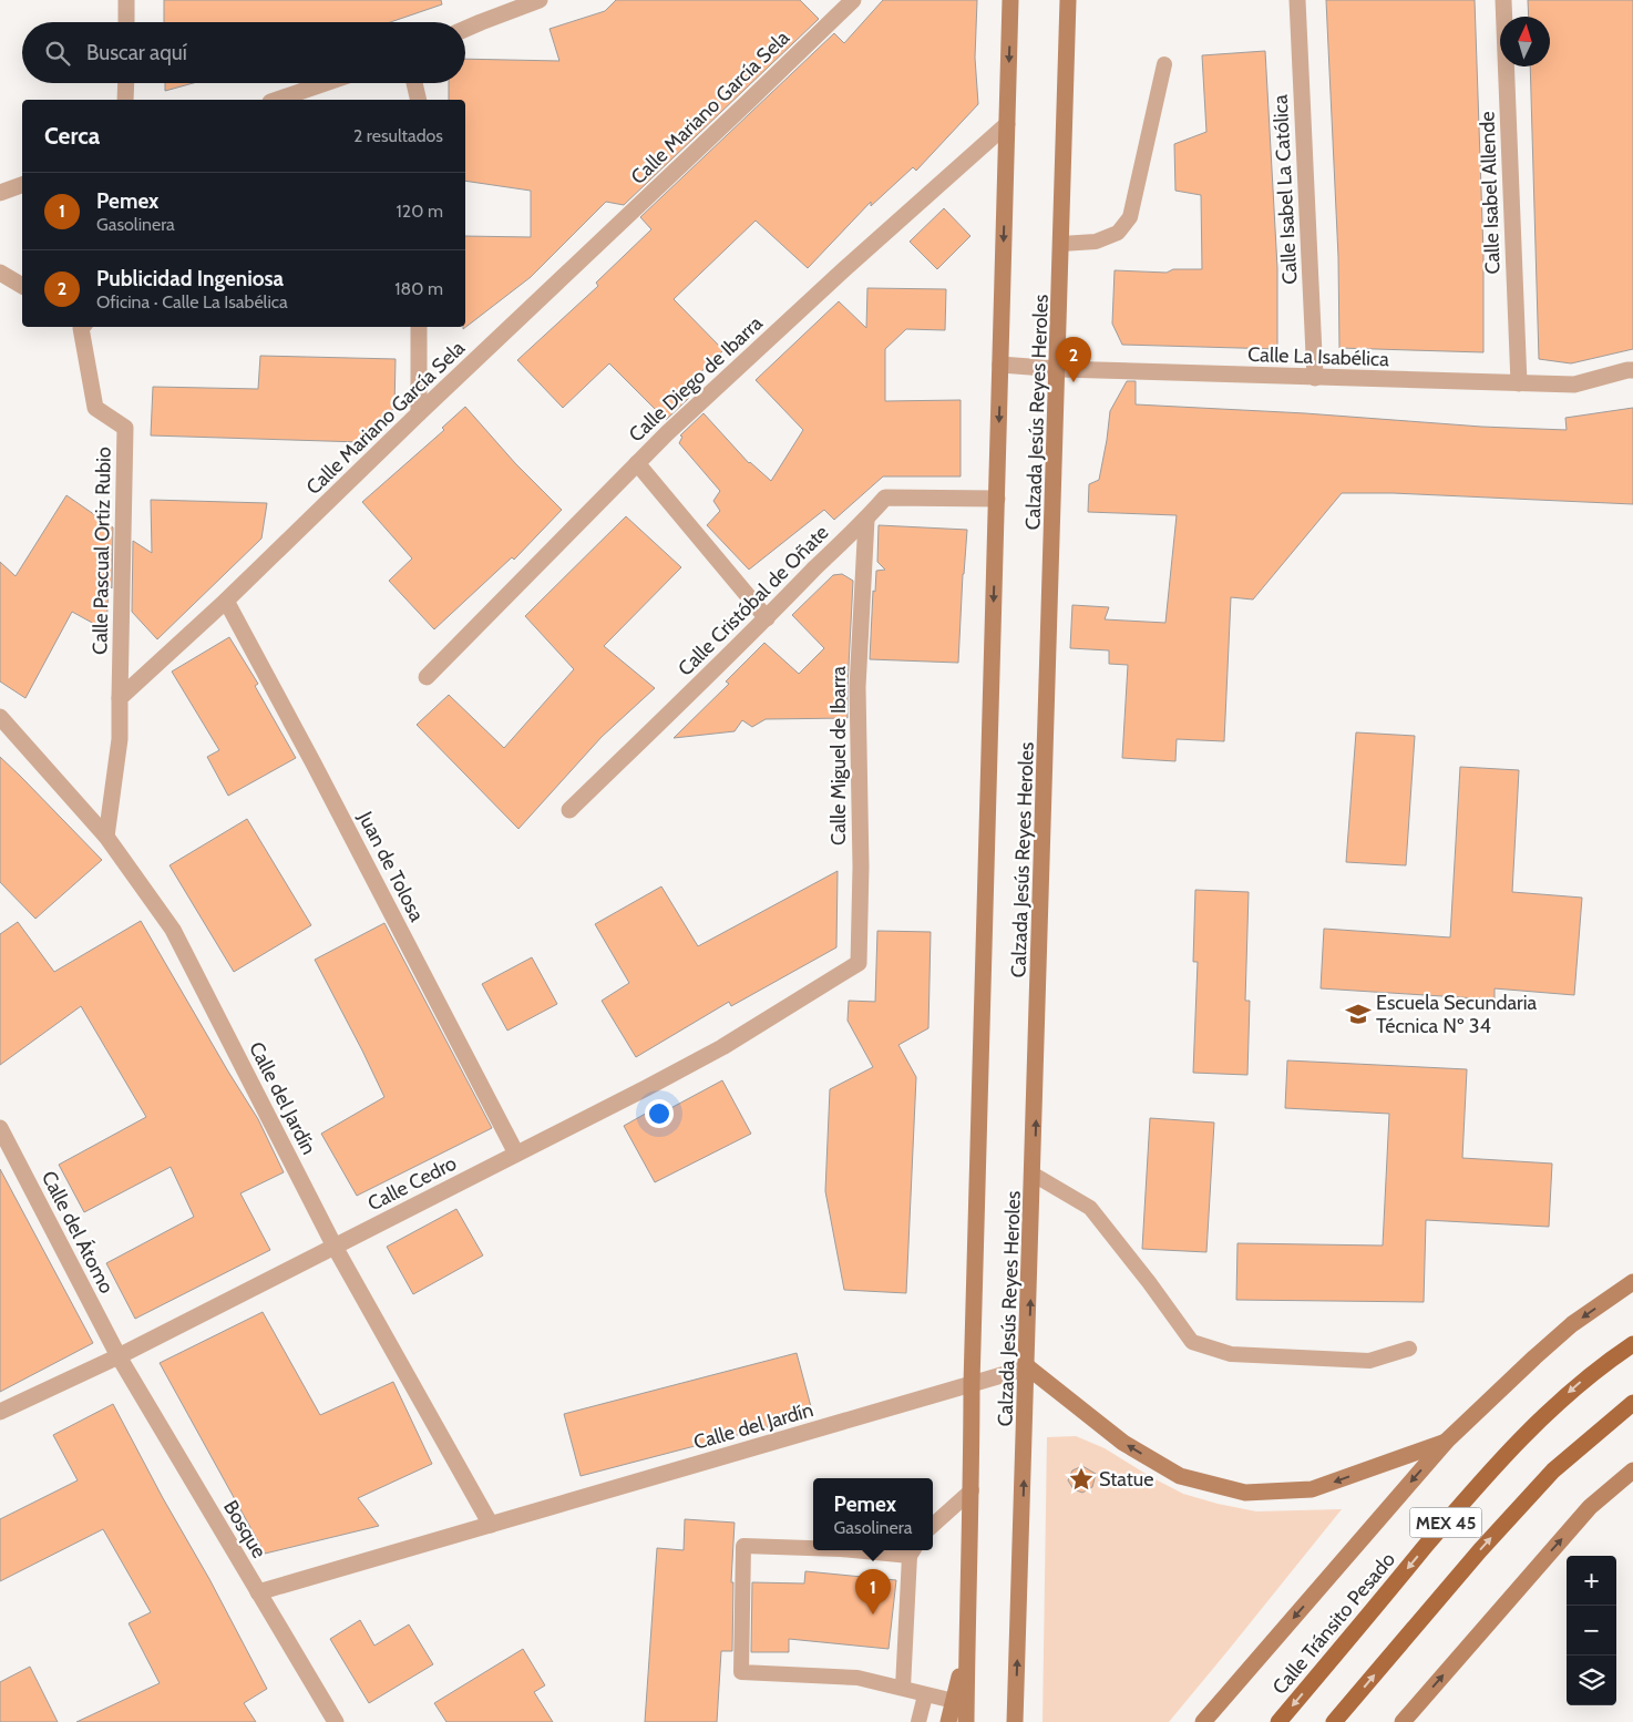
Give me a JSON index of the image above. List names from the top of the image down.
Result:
{
  "streets": {
    "main road": ["MEX 45", "Calle Tránsito Pesado"],
    "street": [
      "Calle Mariano García Sela",
      "Calle Isabel La Católica",
      "Calle Isabel Allende",
      "Calle La Isabélica",
      "Calle Diego de Ibarra",
      "Calzada Jesús Reyes Heroles",
      "Calle Pascual Ortiz Rubio",
      "Calle Cristóbal de Oñate",
      "Calle Miguel de Ibarra",
      "Juan de Tolosa",
      "Calle del Jardín",
      "Calle Cedro",
      "Calle del Átomo",
      "Bosque"
    ]
  },
  "crossings": [
    ["Calle Mariano García Sela", "Calle Pascual Ortiz Rubio"],
    ["Calle Mariano García Sela", "Juan de Tolosa"],
    ["Calle Isabel La Católica", "Calle La Isabélica"],
    ["Calle Isabel Allende", "Calle La Isabélica"],
    ["Calle La Isabélica", "Calzada Jesús Reyes Heroles"],
    ["Calle Diego de Ibarra", "Calzada Jesús Reyes Heroles"],
    ["Calzada Jesús Reyes Heroles", "Calle Cristóbal de Oñate"],
    ["Calzada Jesús Reyes Heroles", "Calle del Jardín"],
    ["Calle Cristóbal de Oñate", "Calle Miguel de Ibarra"],
    ["Calle Miguel de Ibarra", "Calle Cedro"],
    ["Juan de Tolosa", "Calle Cedro"],
    ["Calle del Jardín", "Calle Cedro"],
    ["Calle del Jardín", "Bosque"],
    ["Calle Cedro", "Calle del Átomo"],
    ["Calle Cedro", "Bosque"],
    ["Calle del Átomo", "Bosque"]
  ],
  "places": {
    "school or university": ["Escuela Secundaria Técnica Nº 34"],
    "place": ["Statue"]
  },
  "north": "top",
  "page": {
    "search": "Buscar aquí",
    "heading": ["Cerca", "2 resultados"],
    "list": [
      {
        "mark": "1",
        "name": "Pemex",
        "note": "Gasolinera",
        "value": "120 m"
      },
      {
        "mark": "2",
        "name": "Publicidad Ingeniosa",
        "note": "Oficina · Calle La Isabélica",
        "value": "180 m"
      }
    ],
    "pins": ["2", "1"],
    "popup": ["Pemex", "Gasolinera"],
    "map_buttons": ["+", "−"]
  }
}
